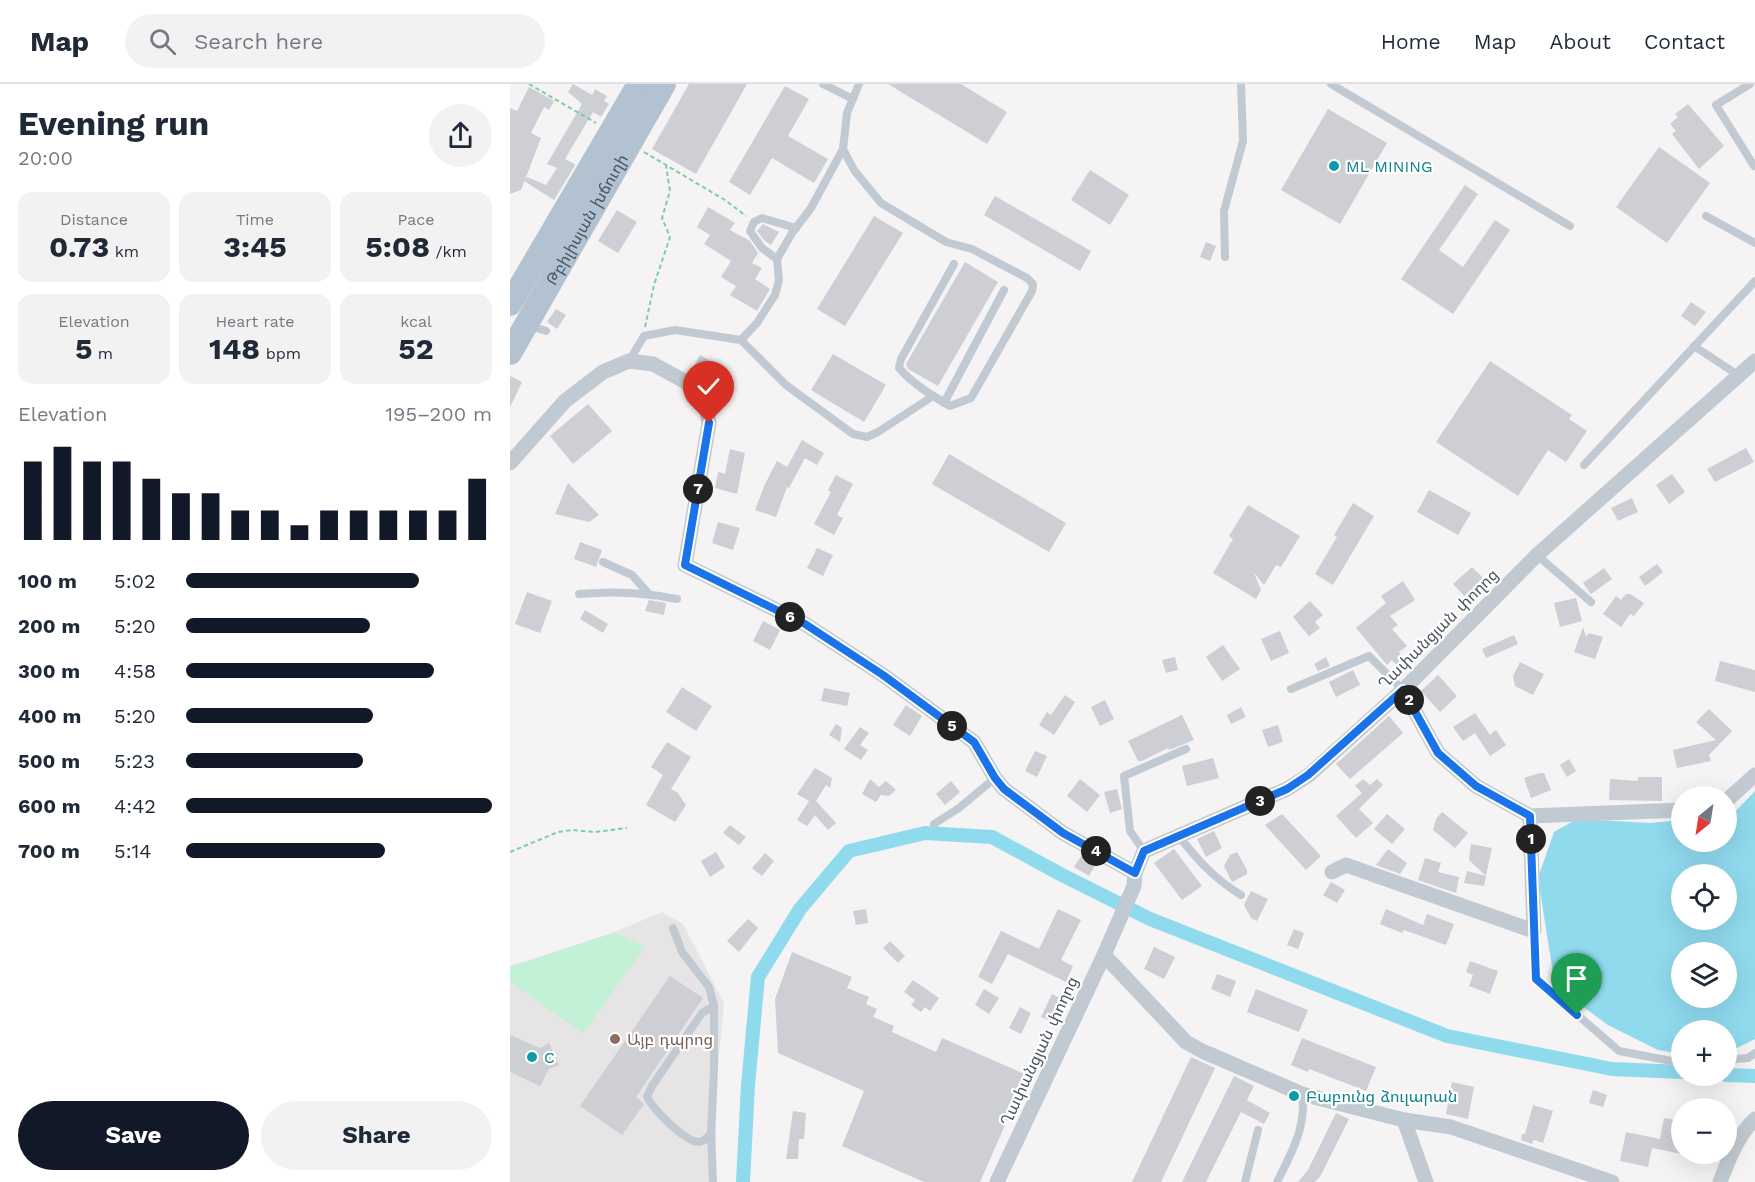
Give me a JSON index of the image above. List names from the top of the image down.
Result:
{
  "streets": {
    "main road": ["Թբիլիսյան խճուղի"],
    "street": ["Ղափանցյան փողոց"]
  },
  "places": [
    "ML MINING",
    "Այբ դպրոց",
    "C",
    "Բաբունց ձուլարան"
  ],
  "north": "bottom left",
  "page": {
    "header": "Map",
    "search": "Search here",
    "nav": [
      "Home",
      "Map",
      "About",
      "Contact"
    ],
    "heading": ["Evening run", "20:00"],
    "stats": [
      ["Distance", "0.73 km"],
      ["Time", "3:45"],
      ["Pace", "5:08 /km"],
      ["Elevation", "5 m"],
      ["Heart rate", "148 bpm"],
      ["kcal", "52"]
    ],
    "chart": ["Elevation", "195–200 m"],
    "pins": [
      "7",
      "6",
      "2",
      "5",
      "3",
      "1",
      "4"
    ],
    "list": [
      {
        "name": "100 m",
        "note": "5:02"
      },
      {
        "name": "200 m",
        "note": "5:20"
      },
      {
        "name": "300 m",
        "note": "4:58"
      },
      {
        "name": "400 m",
        "note": "5:20"
      },
      {
        "name": "500 m",
        "note": "5:23"
      },
      {
        "name": "600 m",
        "note": "4:42"
      },
      {
        "name": "700 m",
        "note": "5:14"
      }
    ],
    "map_buttons": ["+", "−"],
    "buttons": ["Save", "Share"]
  }
}
